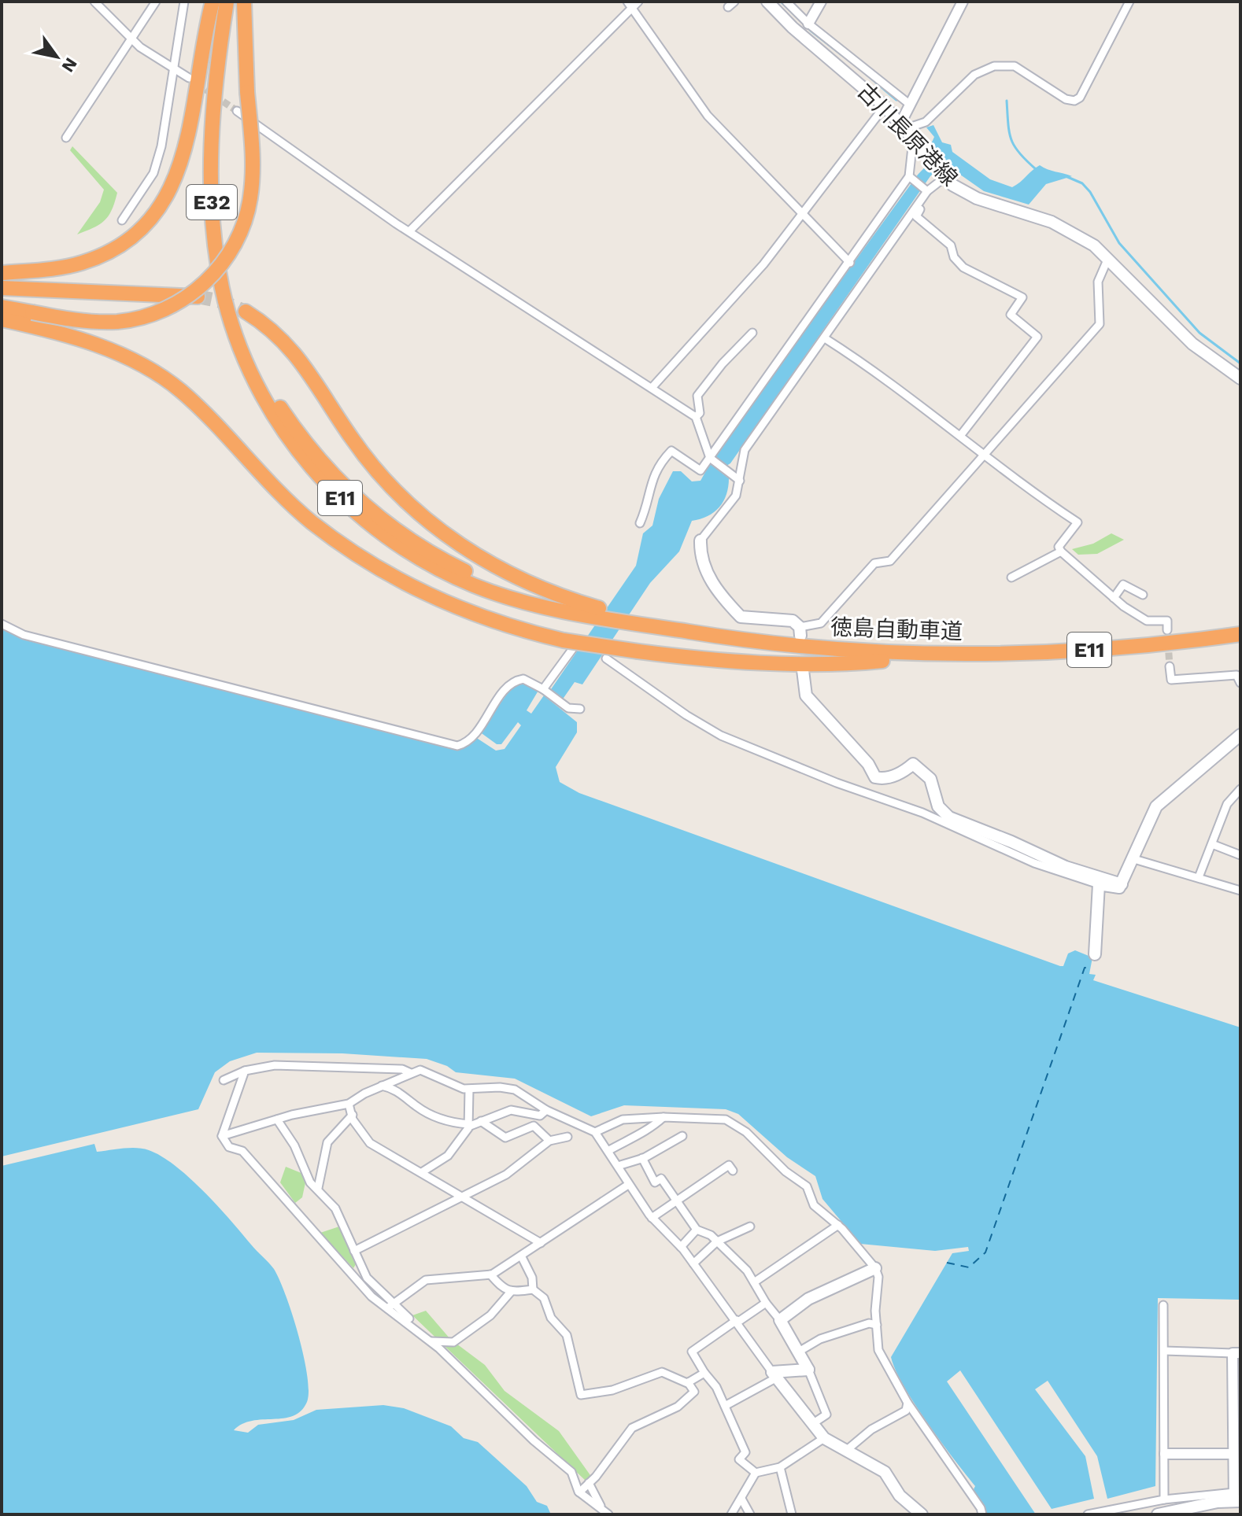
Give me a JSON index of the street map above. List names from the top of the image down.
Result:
{
  "streets": {
    "highway": ["E32", "E11", "徳島自動車道"],
    "main road": ["古川長原港線"]
  },
  "north": "bottom right"
}
